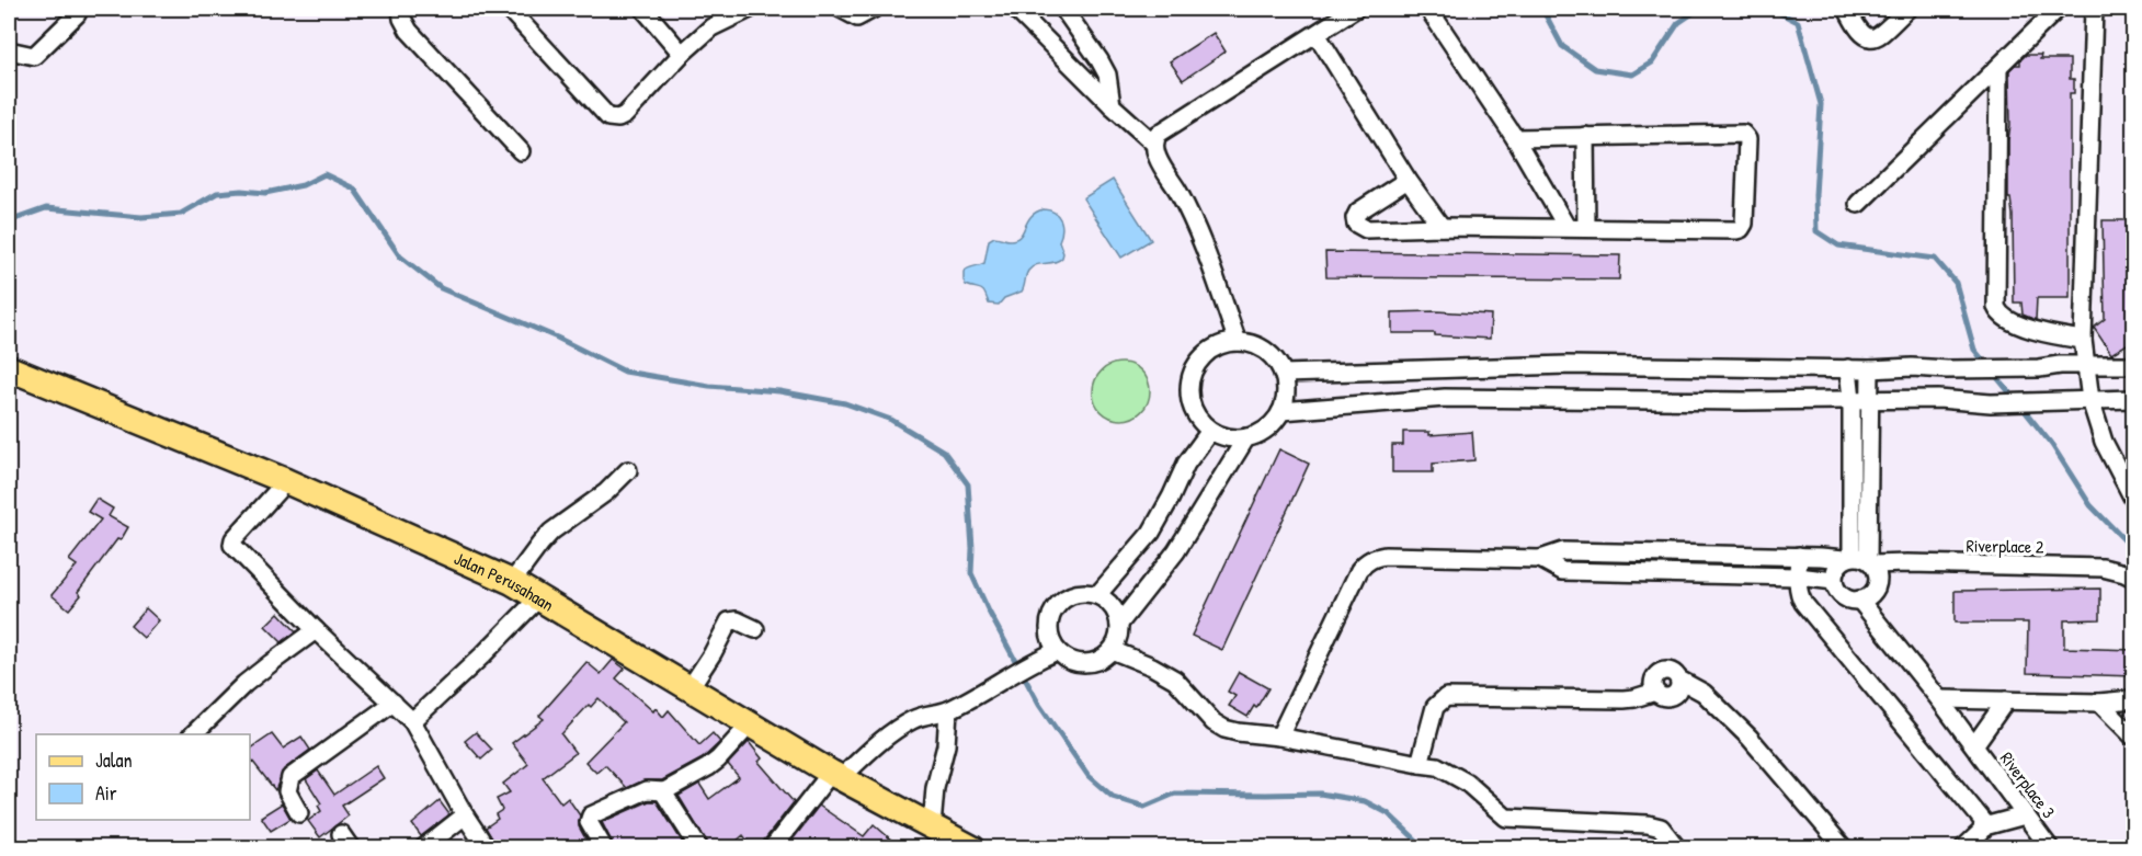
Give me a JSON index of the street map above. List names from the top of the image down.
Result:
{
  "streets": {
    "main road": ["Jalan Perusahaan"],
    "street": ["Riverplace 2", "Riverplace 3"]
  },
  "crossings": [
    ["Riverplace 2", "Riverplace 3"]
  ],
  "legend": ["Jalan", "Air"]
}
